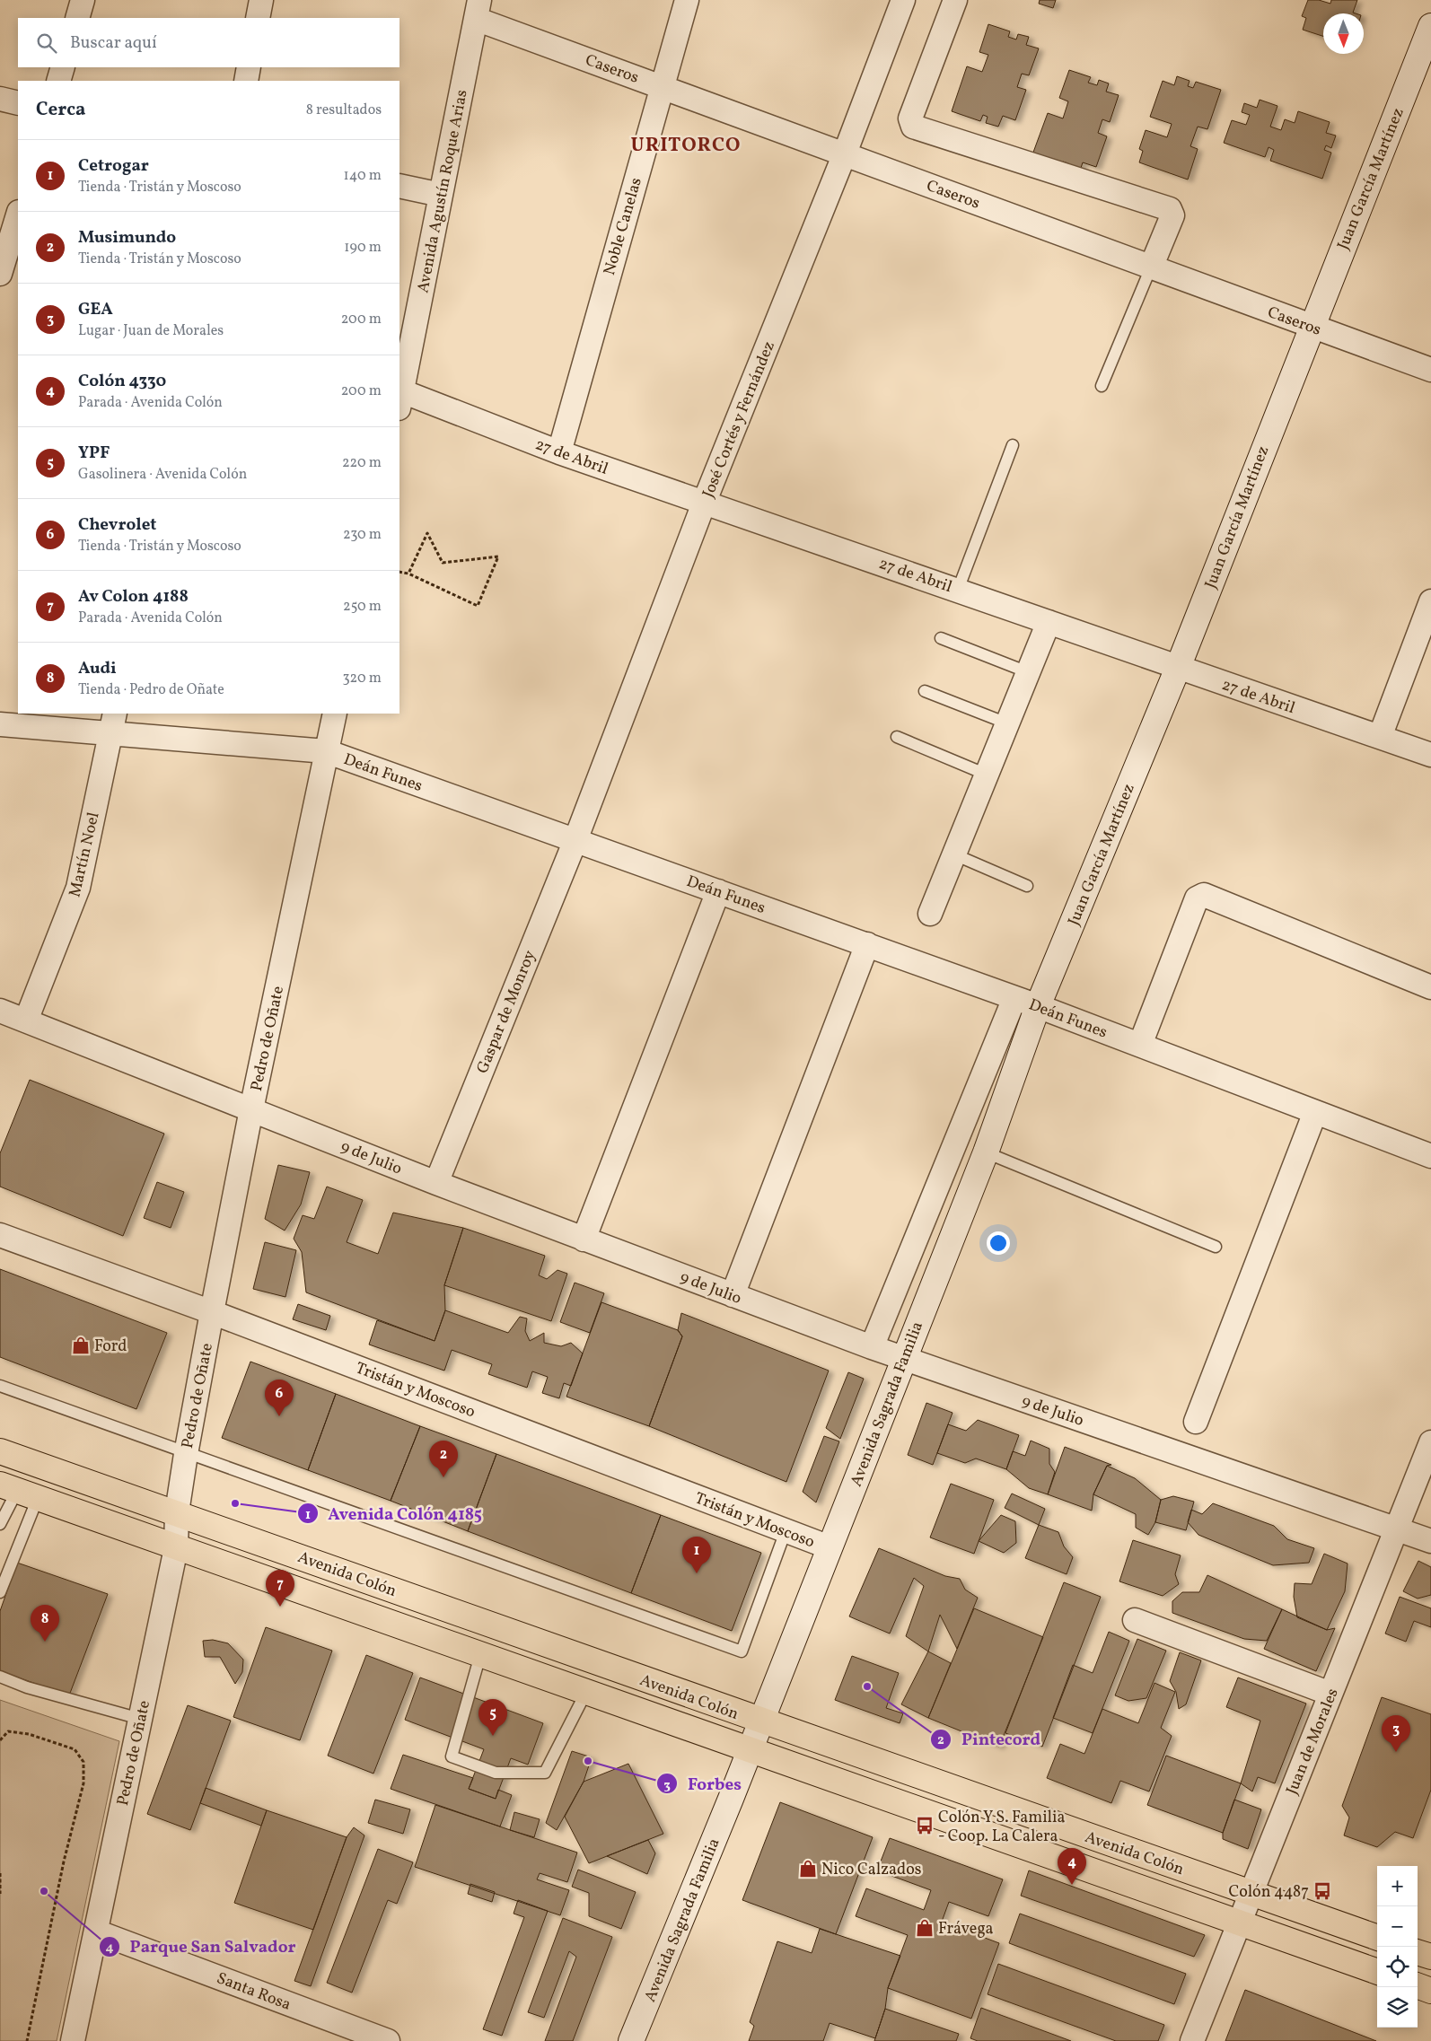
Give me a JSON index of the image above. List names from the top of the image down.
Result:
{
  "streets": {
    "main road": ["Juan García Martínez", "Avenida Sagrada Familia", "Avenida Colón"],
    "street": [
      "Caseros",
      "Avenida Agustín Roque Arias",
      "Noble Canelas",
      "José Cortés y Fernández",
      "27 de Abril",
      "Deán Funes",
      "Martín Noel",
      "Gaspar de Monroy",
      "Pedro de Oñate",
      "9 de Julio",
      "Tristán y Moscoso",
      "Juan de Morales",
      "Santa Rosa"
    ]
  },
  "crossings": [
    ["Caseros", "Juan García Martínez"],
    ["Caseros", "Avenida Agustín Roque Arias"],
    ["Caseros", "Noble Canelas"],
    ["Caseros", "José Cortés y Fernández"],
    ["Juan García Martínez", "27 de Abril"],
    ["Juan García Martínez", "Deán Funes"],
    ["Juan García Martínez", "Avenida Sagrada Familia"],
    ["Avenida Agustín Roque Arias", "27 de Abril"],
    ["Noble Canelas", "27 de Abril"],
    ["José Cortés y Fernández", "27 de Abril"],
    ["José Cortés y Fernández", "Deán Funes"],
    ["José Cortés y Fernández", "Gaspar de Monroy"],
    ["Deán Funes", "Martín Noel"],
    ["Deán Funes", "Gaspar de Monroy"],
    ["Deán Funes", "Pedro de Oñate"],
    ["Deán Funes", "Avenida Sagrada Familia"],
    ["Martín Noel", "9 de Julio"],
    ["Gaspar de Monroy", "9 de Julio"],
    ["Pedro de Oñate", "9 de Julio"],
    ["Pedro de Oñate", "Tristán y Moscoso"],
    ["Pedro de Oñate", "Avenida Colón"],
    ["Pedro de Oñate", "Santa Rosa"],
    ["9 de Julio", "Avenida Sagrada Familia"],
    ["9 de Julio", "Juan de Morales"],
    ["Tristán y Moscoso", "Avenida Sagrada Familia"],
    ["Avenida Sagrada Familia", "Avenida Colón"],
    ["Avenida Colón", "Juan de Morales"]
  ],
  "districts": ["URITORCO"],
  "places": {
    "shop": ["Ford", "Nico Calzados", "Frávega"],
    "other": [
      "Avenida Colón 4185",
      "Pintecord",
      "Forbes",
      "Parque San Salvador"
    ],
    "bus stop": ["Colón Y S. Familia - Coop. La Calera", "Colón 4487"]
  },
  "north": "bottom",
  "page": {
    "search": "Buscar aquí",
    "heading": ["Cerca", "8 resultados"],
    "list": [
      {
        "mark": "1",
        "name": "Cetrogar",
        "note": "Tienda · Tristán y Moscoso",
        "value": "140 m"
      },
      {
        "mark": "2",
        "name": "Musimundo",
        "note": "Tienda · Tristán y Moscoso",
        "value": "190 m"
      },
      {
        "mark": "3",
        "name": "GEA",
        "note": "Lugar · Juan de Morales",
        "value": "200 m"
      },
      {
        "mark": "4",
        "name": "Colón 4330",
        "note": "Parada · Avenida Colón",
        "value": "200 m"
      },
      {
        "mark": "5",
        "name": "YPF",
        "note": "Gasolinera · Avenida Colón",
        "value": "220 m"
      },
      {
        "mark": "6",
        "name": "Chevrolet",
        "note": "Tienda · Tristán y Moscoso",
        "value": "230 m"
      },
      {
        "mark": "7",
        "name": "Av Colon 4188",
        "note": "Parada · Avenida Colón",
        "value": "250 m"
      },
      {
        "mark": "8",
        "name": "Audi",
        "note": "Tienda · Pedro de Oñate",
        "value": "320 m"
      }
    ],
    "pins": [
      "6",
      "2",
      "1",
      "7",
      "8",
      "5",
      "3",
      "4"
    ],
    "map_buttons": ["+", "−"]
  }
}
